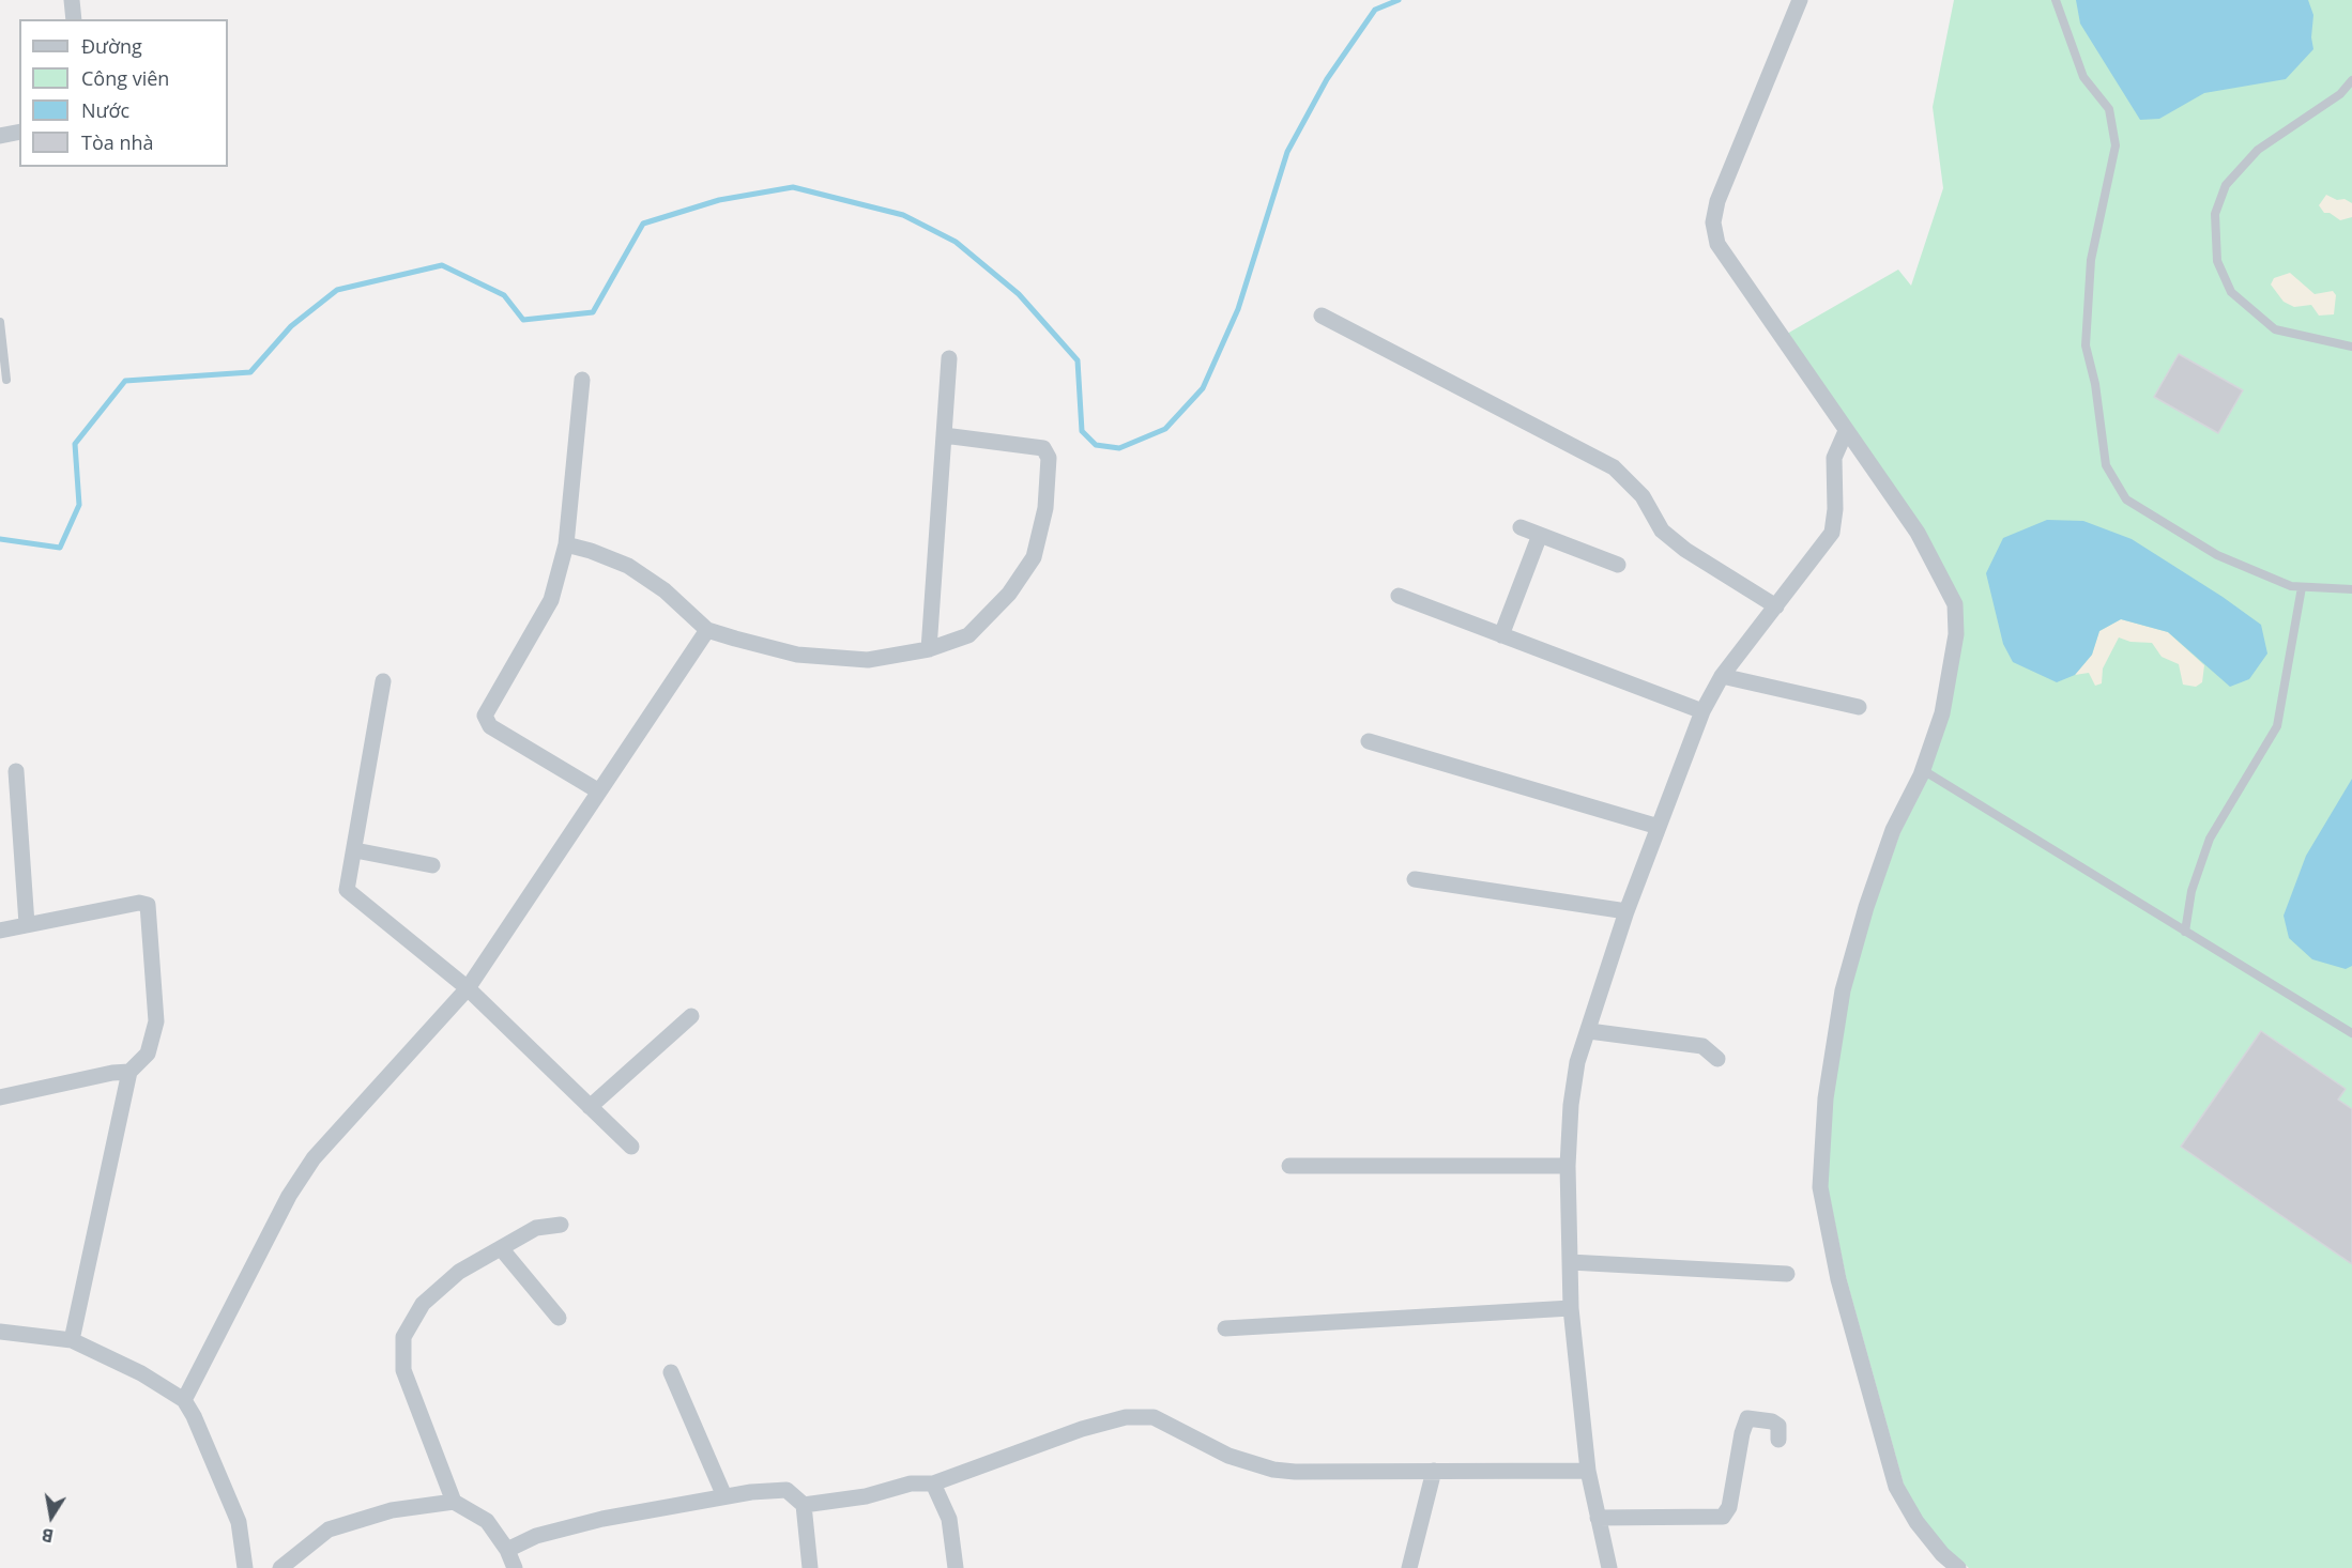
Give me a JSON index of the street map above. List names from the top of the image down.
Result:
{
  "legend": [
    "Đường",
    "Công viên",
    "Nước",
    "Tòa nhà"
  ],
  "north": "bottom"
}
